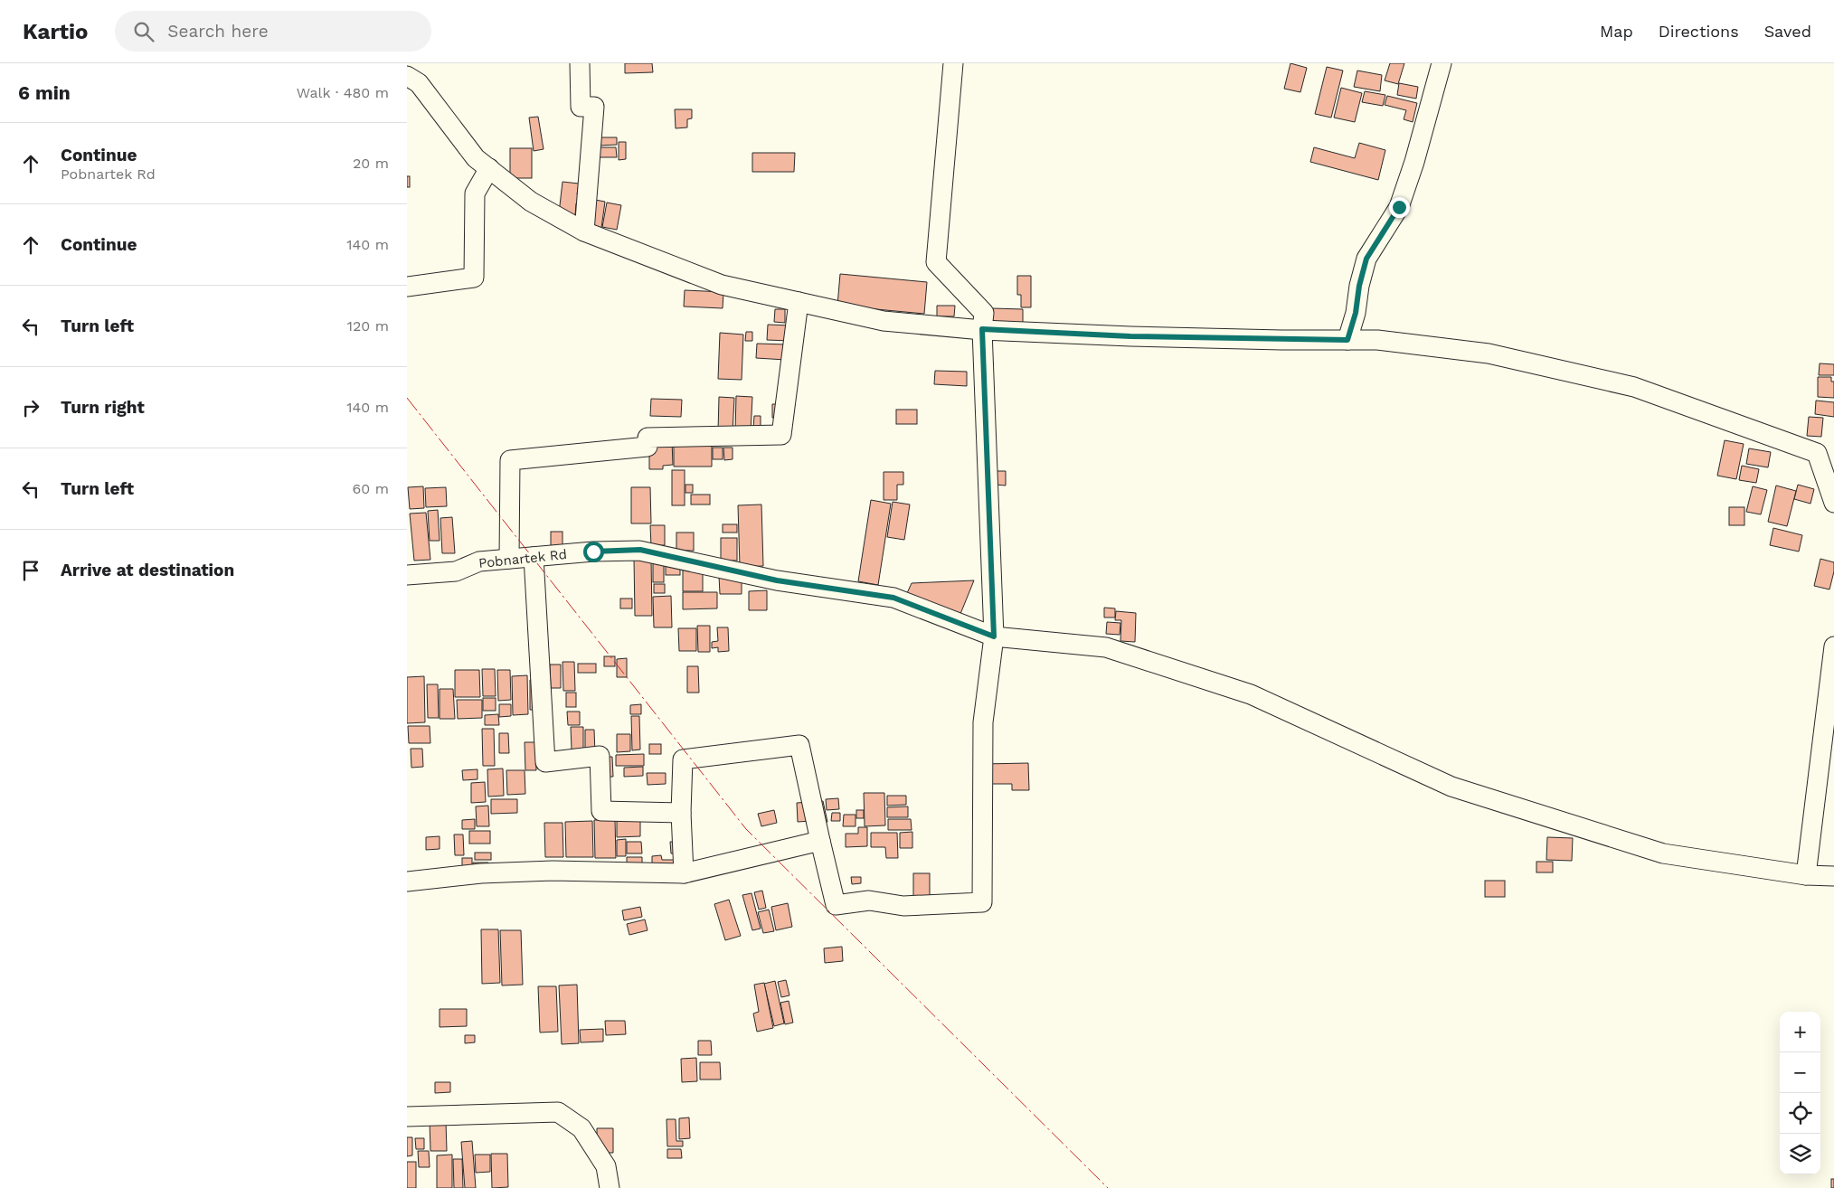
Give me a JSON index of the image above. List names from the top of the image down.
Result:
{
  "streets": {
    "street": ["Pobnartek Rd"]
  },
  "page": {
    "header": "Kartio",
    "search": "Search here",
    "nav": ["Map", "Directions", "Saved"],
    "heading": ["6 min", "Walk · 480 m"],
    "list": [
      ["Continue", "Pobnartek Rd", "20 m"],
      ["Continue", "140 m"],
      ["Turn left", "120 m"],
      ["Turn right", "140 m"],
      ["Turn left", "60 m"],
      "Arrive at destination"
    ],
    "map_buttons": ["+", "−"]
  }
}
